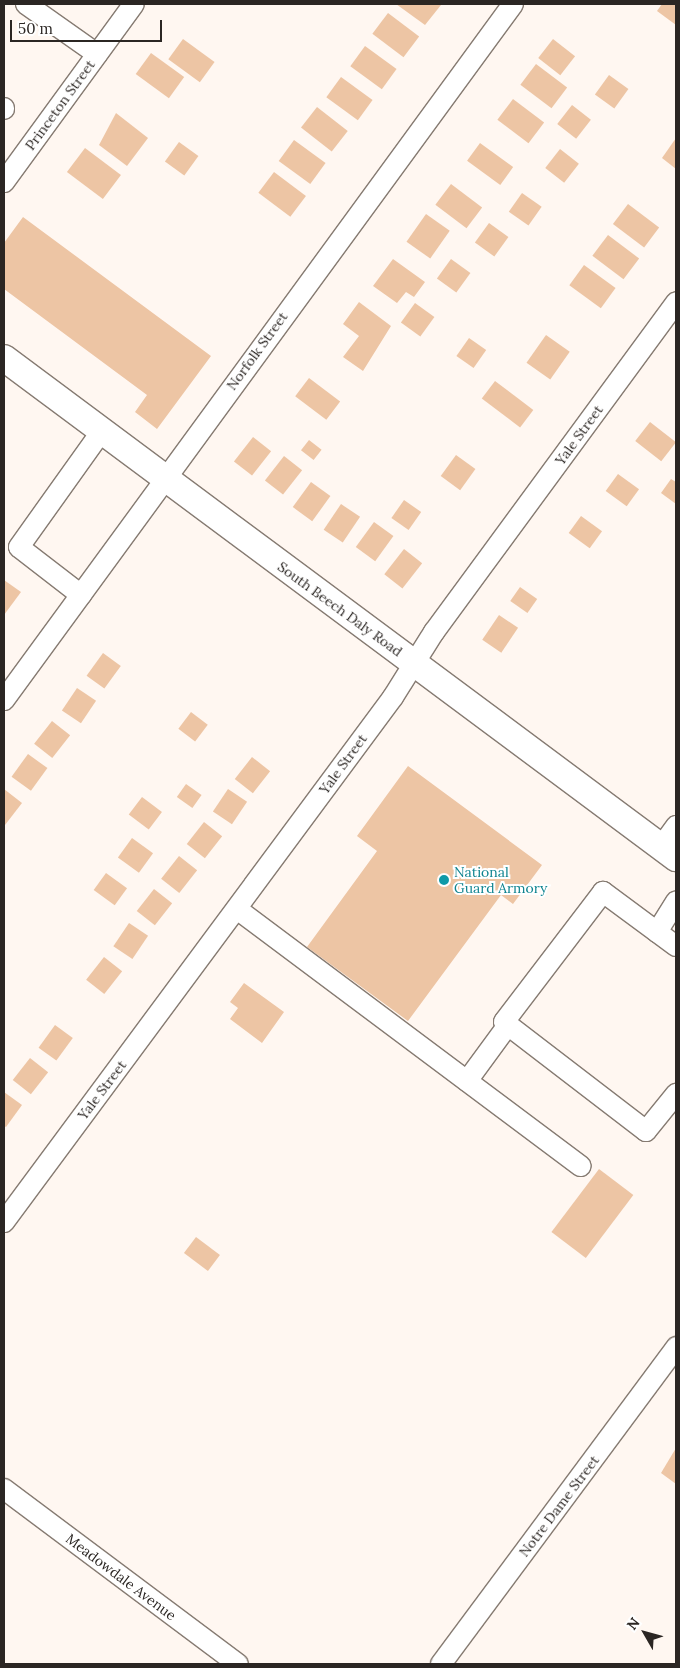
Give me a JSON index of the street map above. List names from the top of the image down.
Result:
{
  "streets": {
    "main road": ["South Beech Daly Road"],
    "street": [
      "Princeton Street",
      "Norfolk Street",
      "Yale Street",
      "Notre Dame Street",
      "Meadowdale Avenue"
    ]
  },
  "crossings": [
    ["Norfolk Street", "South Beech Daly Road"],
    ["Yale Street", "South Beech Daly Road"]
  ],
  "places": ["National Guard Armory"],
  "scale_bar": "50 m",
  "north": "top left"
}
